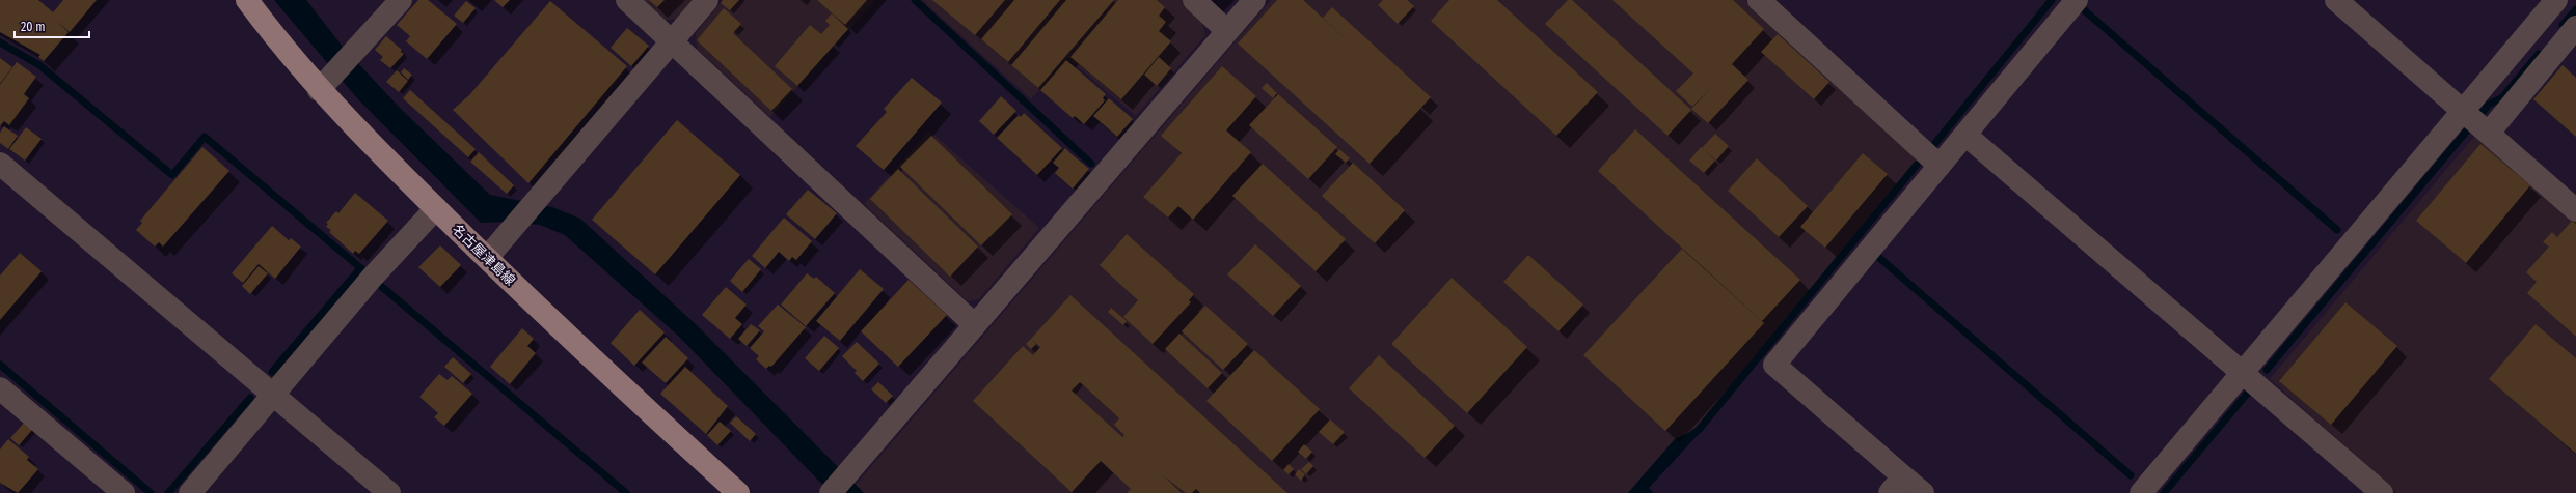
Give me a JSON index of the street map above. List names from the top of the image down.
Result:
{
  "streets": {
    "main road": ["名古屋津島線"]
  },
  "scale_bar": "20 m"
}
